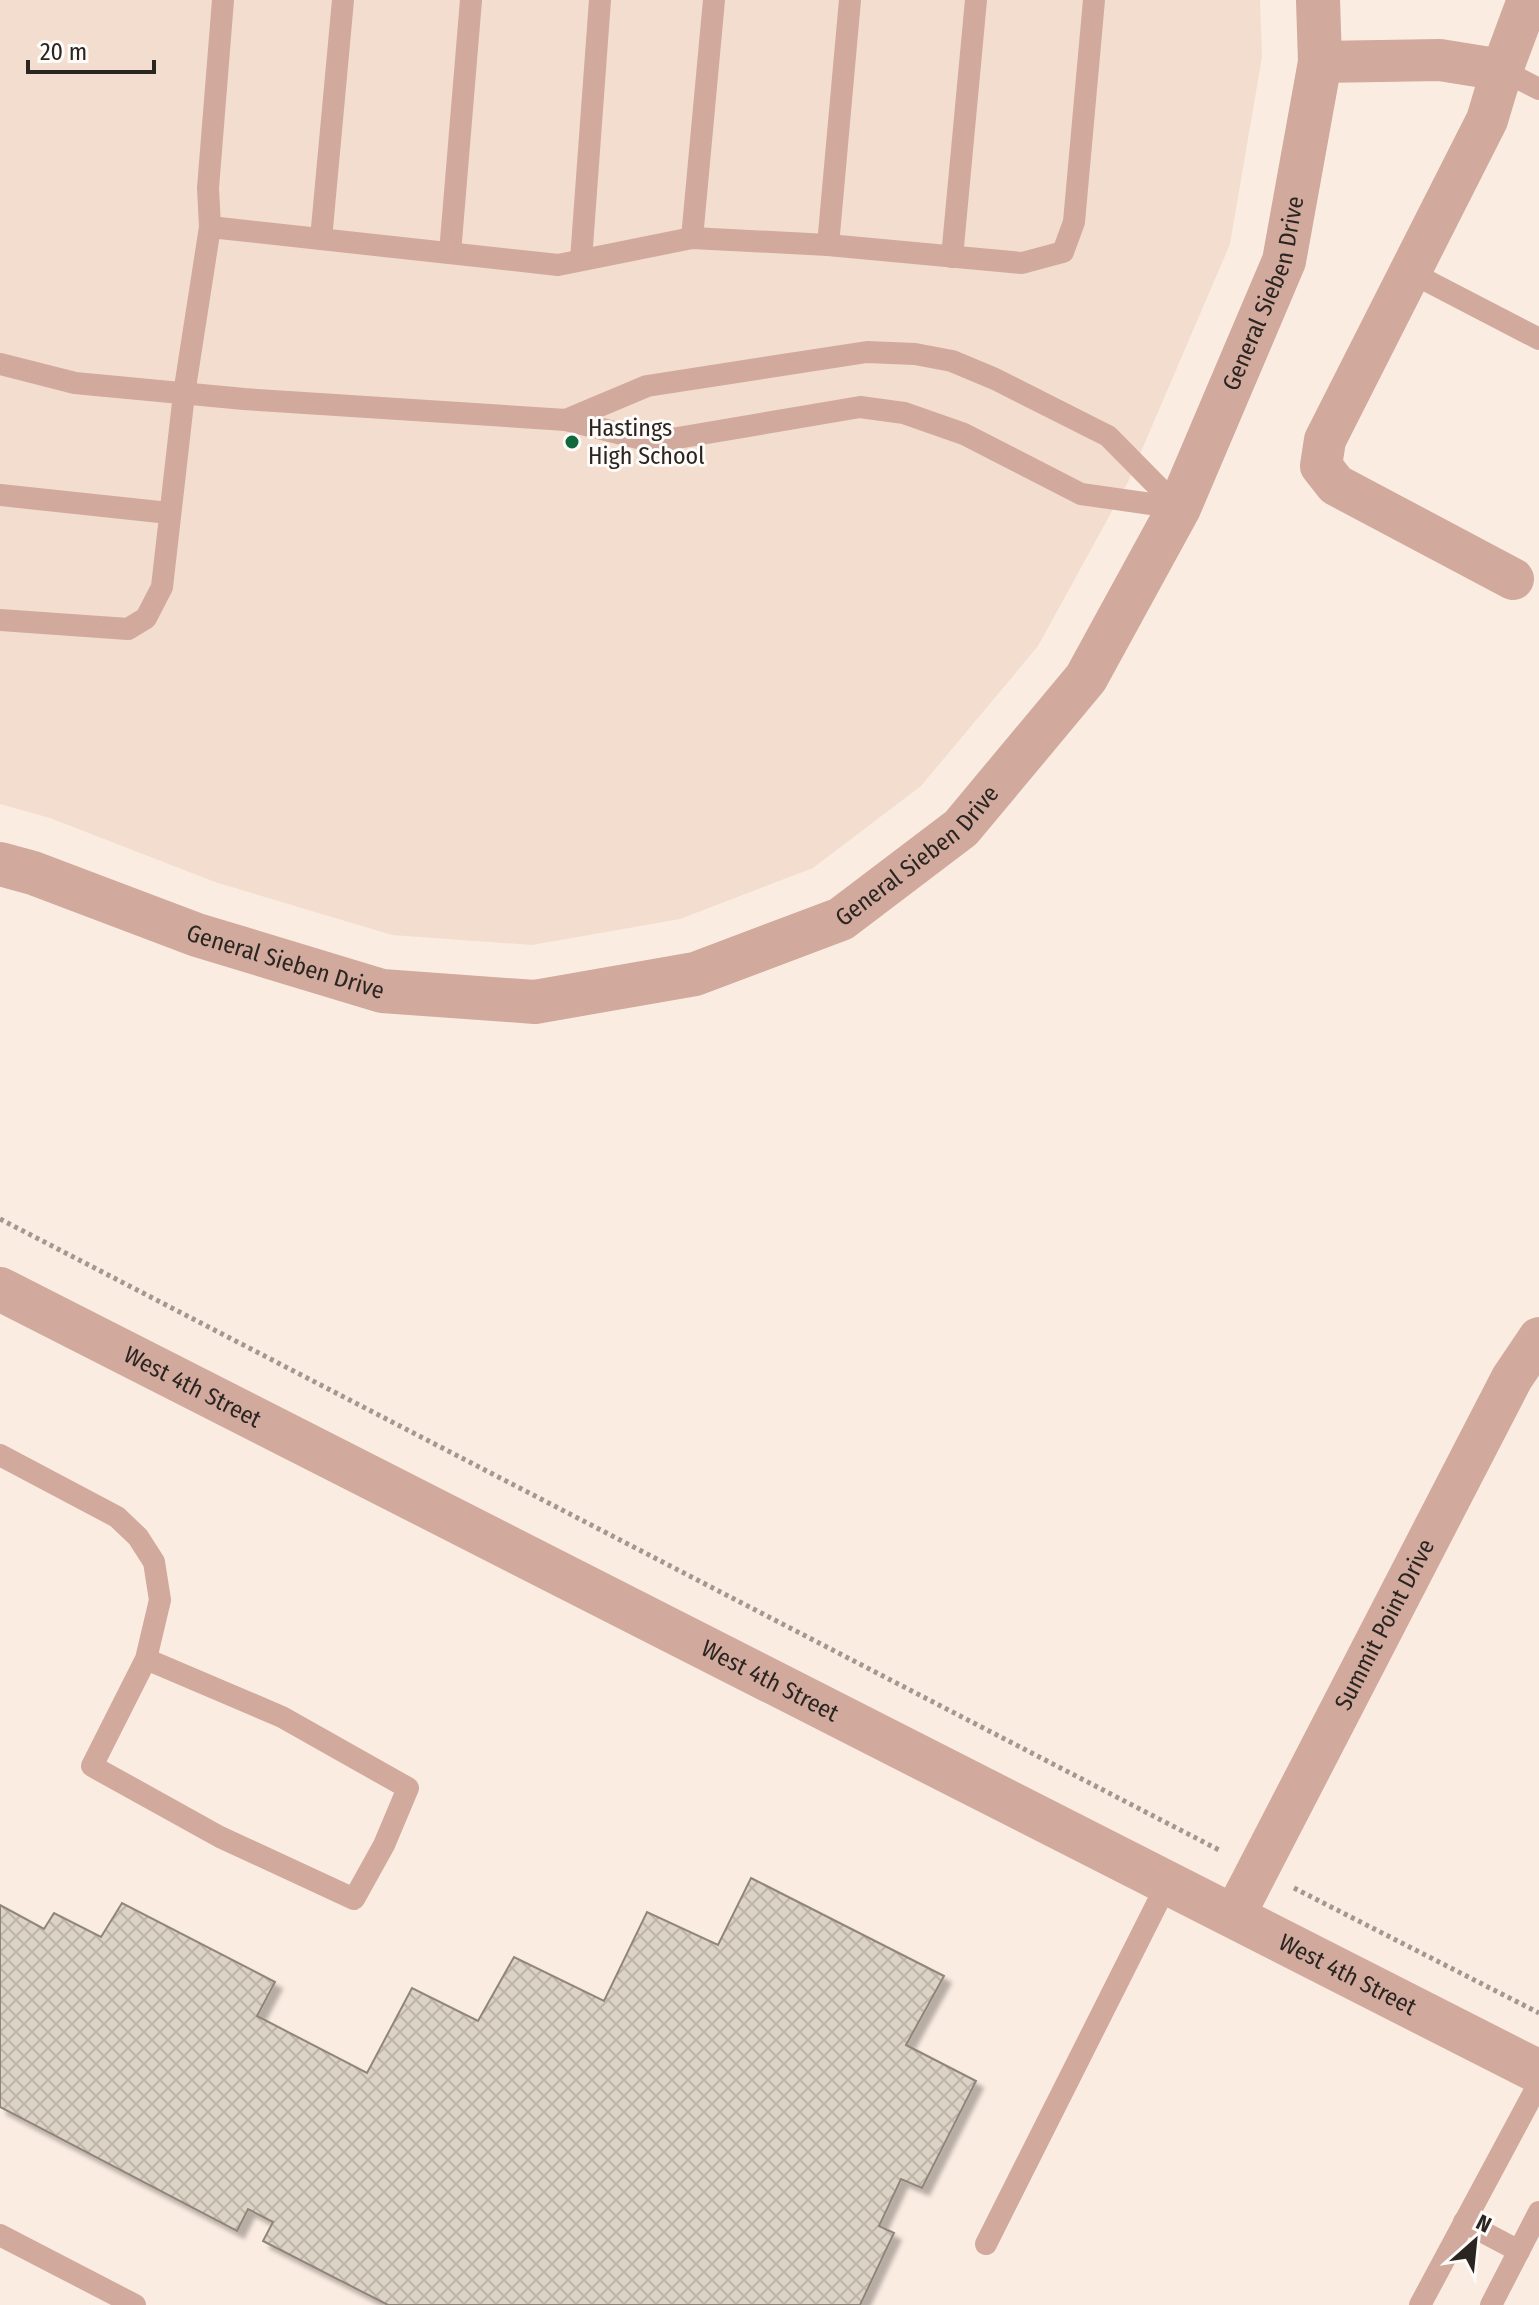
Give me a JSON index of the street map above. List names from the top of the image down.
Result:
{
  "streets": {
    "street": ["General Sieben Drive", "West 4th Street", "Summit Point Drive"]
  },
  "crossings": [
    ["West 4th Street", "Summit Point Drive"]
  ],
  "places": ["Hastings High School"],
  "scale_bar": "20 m",
  "north": "top right"
}
